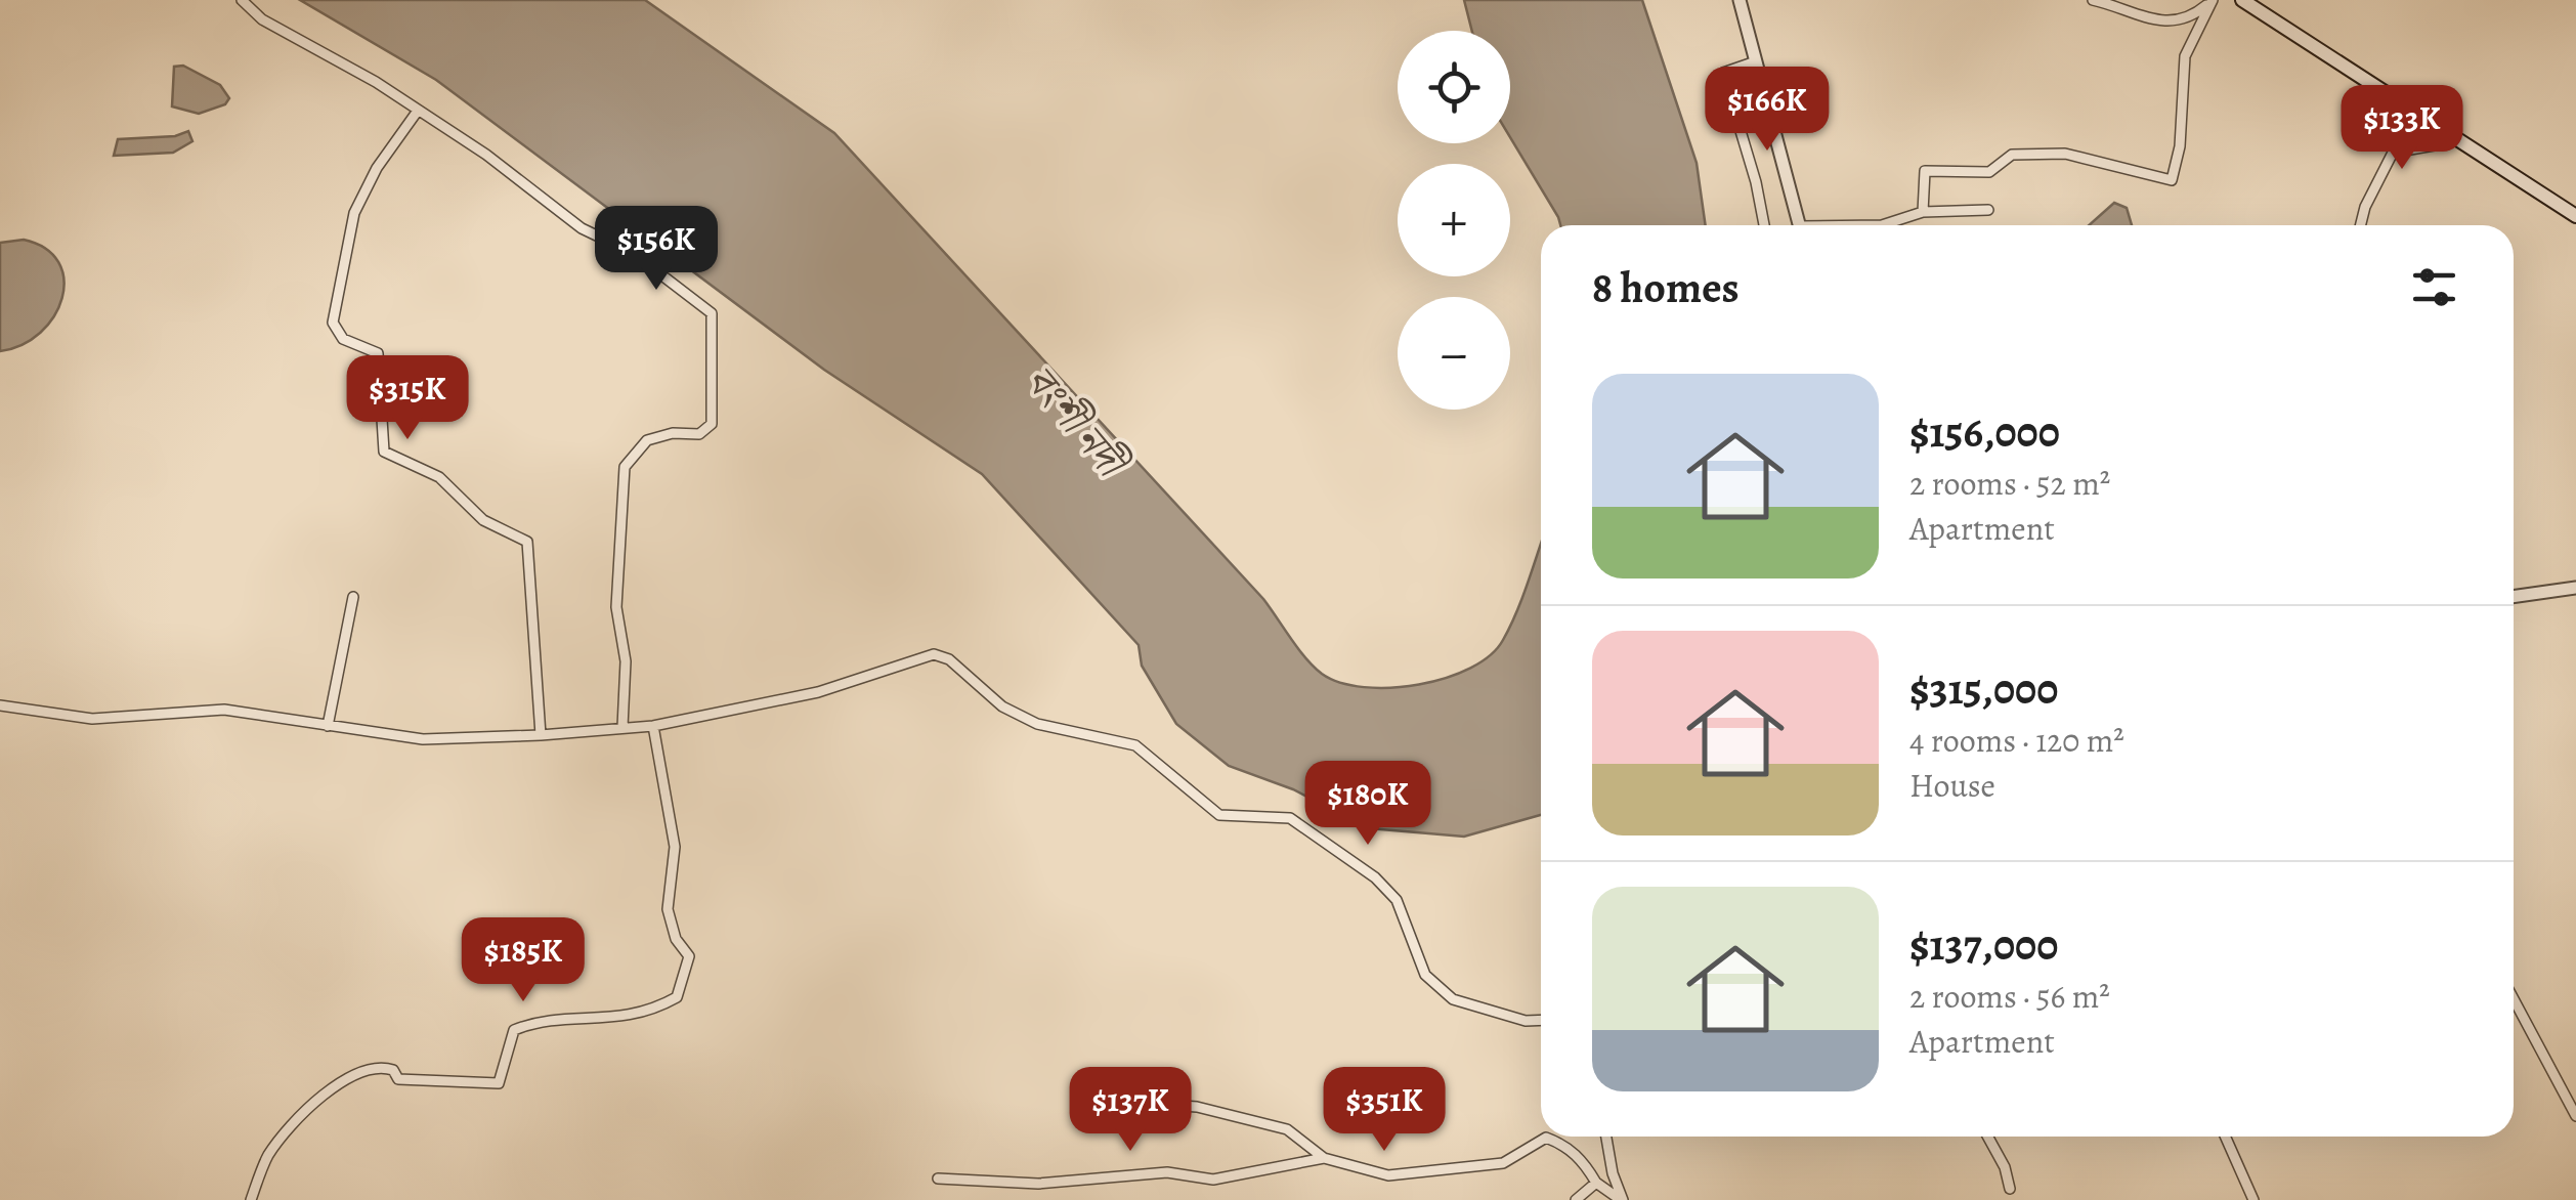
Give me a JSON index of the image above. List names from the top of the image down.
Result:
{
  "water": ["বংশী নদী"],
  "page": {
    "map_buttons": ["+", "−"],
    "price": [
      "$166K",
      "$133K",
      "$156K",
      "$315K",
      "$180K",
      "$185K",
      "$137K",
      "$351K"
    ],
    "heading": "8 homes",
    "list": [
      {
        "name": "$156,000",
        "note": "2 rooms · 52 m² · Apartment"
      },
      {
        "name": "$315,000",
        "note": "4 rooms · 120 m² · House"
      },
      {
        "name": "$137,000",
        "note": "2 rooms · 56 m² · Apartment"
      }
    ]
  }
}
